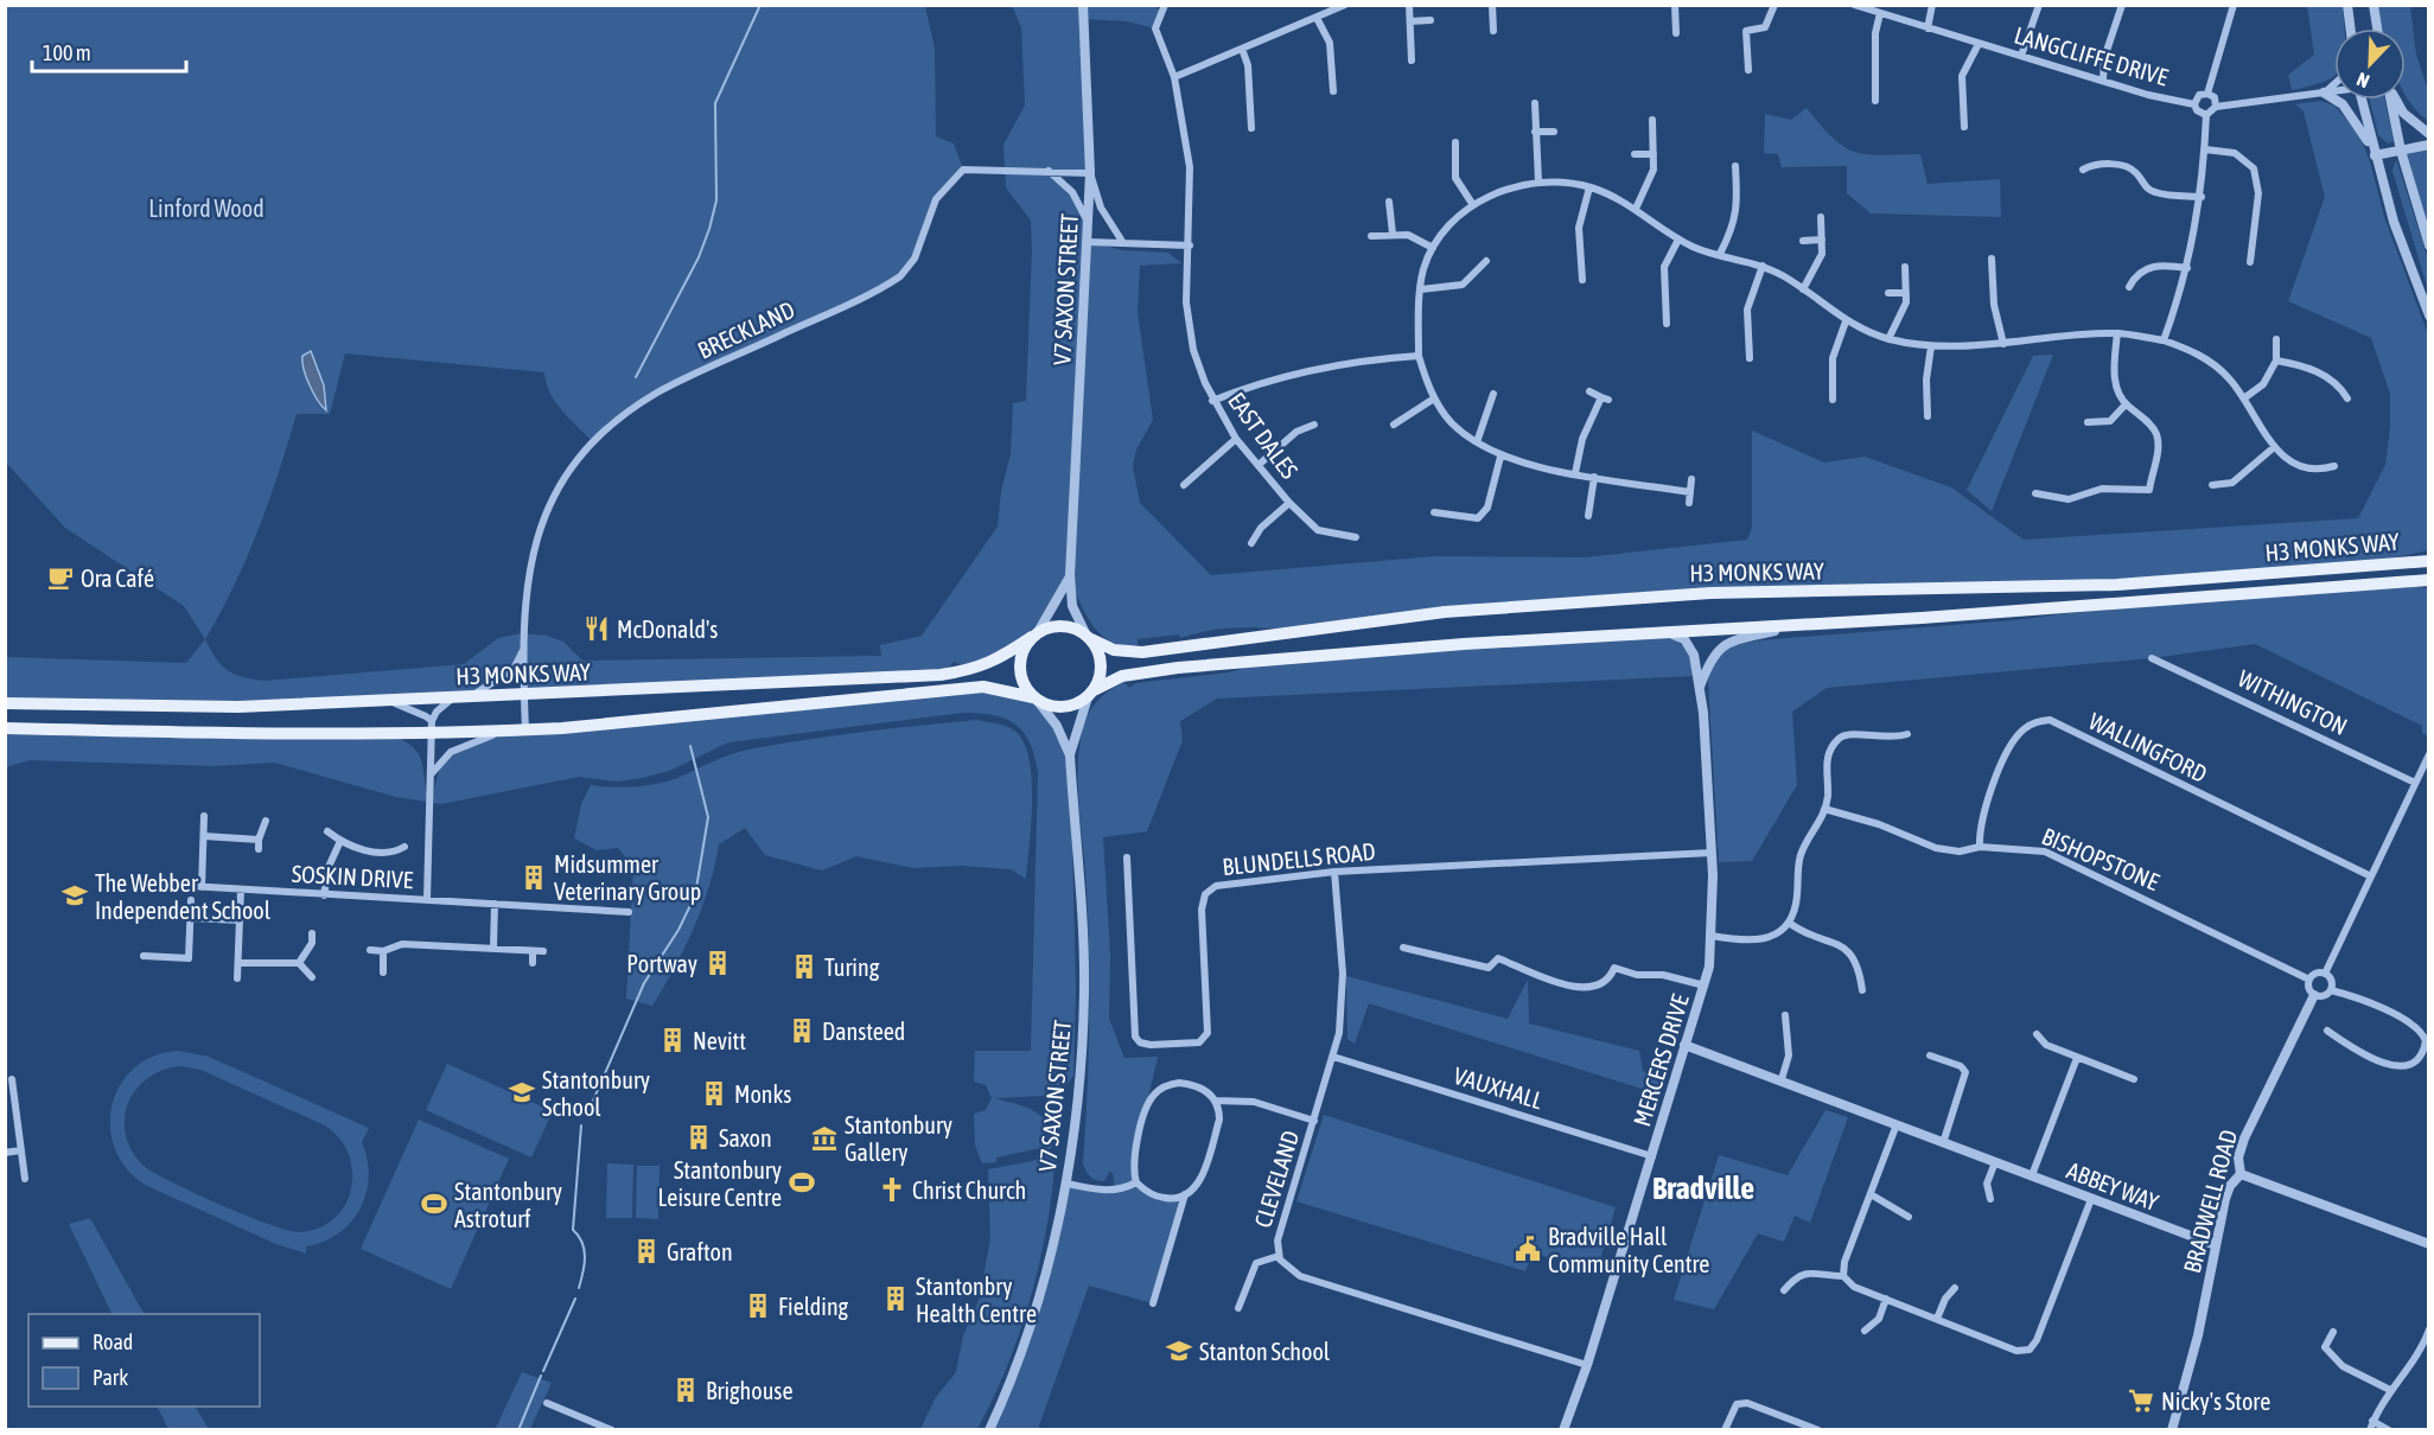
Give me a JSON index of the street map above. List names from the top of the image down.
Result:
{
  "streets": {
    "main road": ["H3 MONKS WAY"],
    "street": [
      "LANGCLIFFE DRIVE",
      "V7 SAXON STREET",
      "BRECKLAND",
      "EAST DALES",
      "WITHINGTON",
      "WALLINGFORD",
      "BLUNDELLS ROAD",
      "BISHOPSTONE",
      "SOSKIN DRIVE",
      "MERCERS DRIVE",
      "VAUXHALL",
      "CLEVELAND",
      "ABBEY WAY",
      "BRADWELL ROAD"
    ]
  },
  "crossings": [
    ["V7 SAXON STREET", "BRECKLAND"],
    ["V7 SAXON STREET", "H3 MONKS WAY"],
    ["BRECKLAND", "H3 MONKS WAY"],
    ["H3 MONKS WAY", "MERCERS DRIVE"],
    ["WALLINGFORD", "BISHOPSTONE"],
    ["BLUNDELLS ROAD", "MERCERS DRIVE"],
    ["BLUNDELLS ROAD", "CLEVELAND"],
    ["BISHOPSTONE", "BRADWELL ROAD"],
    ["MERCERS DRIVE", "VAUXHALL"],
    ["MERCERS DRIVE", "CLEVELAND"],
    ["MERCERS DRIVE", "ABBEY WAY"],
    ["VAUXHALL", "CLEVELAND"],
    ["ABBEY WAY", "BRADWELL ROAD"]
  ],
  "districts": ["Bradville"],
  "parks": ["Linford Wood"],
  "places": {
    "cafe": ["Ora Café"],
    "restaurant": ["McDonald's"],
    "building": [
      "Midsummer Veterinary Group",
      "Portway",
      "Turing",
      "Dansteed",
      "Nevitt",
      "Monks",
      "Saxon",
      "Grafton",
      "Stantonbry Health Centre",
      "Fielding",
      "Brighouse"
    ],
    "school or university": ["The Webber Independent School", "Stantonbury School", "Stanton School"],
    "museum": ["Stantonbury Gallery"],
    "sports": ["Stantonbury Leisure Centre", "Stantonbury Astroturf"],
    "church": ["Christ Church"],
    "public building": ["Bradville Hall Community Centre"],
    "supermarket": ["Nicky's Store"]
  },
  "legend": ["Road", "Park"],
  "scale_bar": "100 m",
  "north": "bottom left"
}
